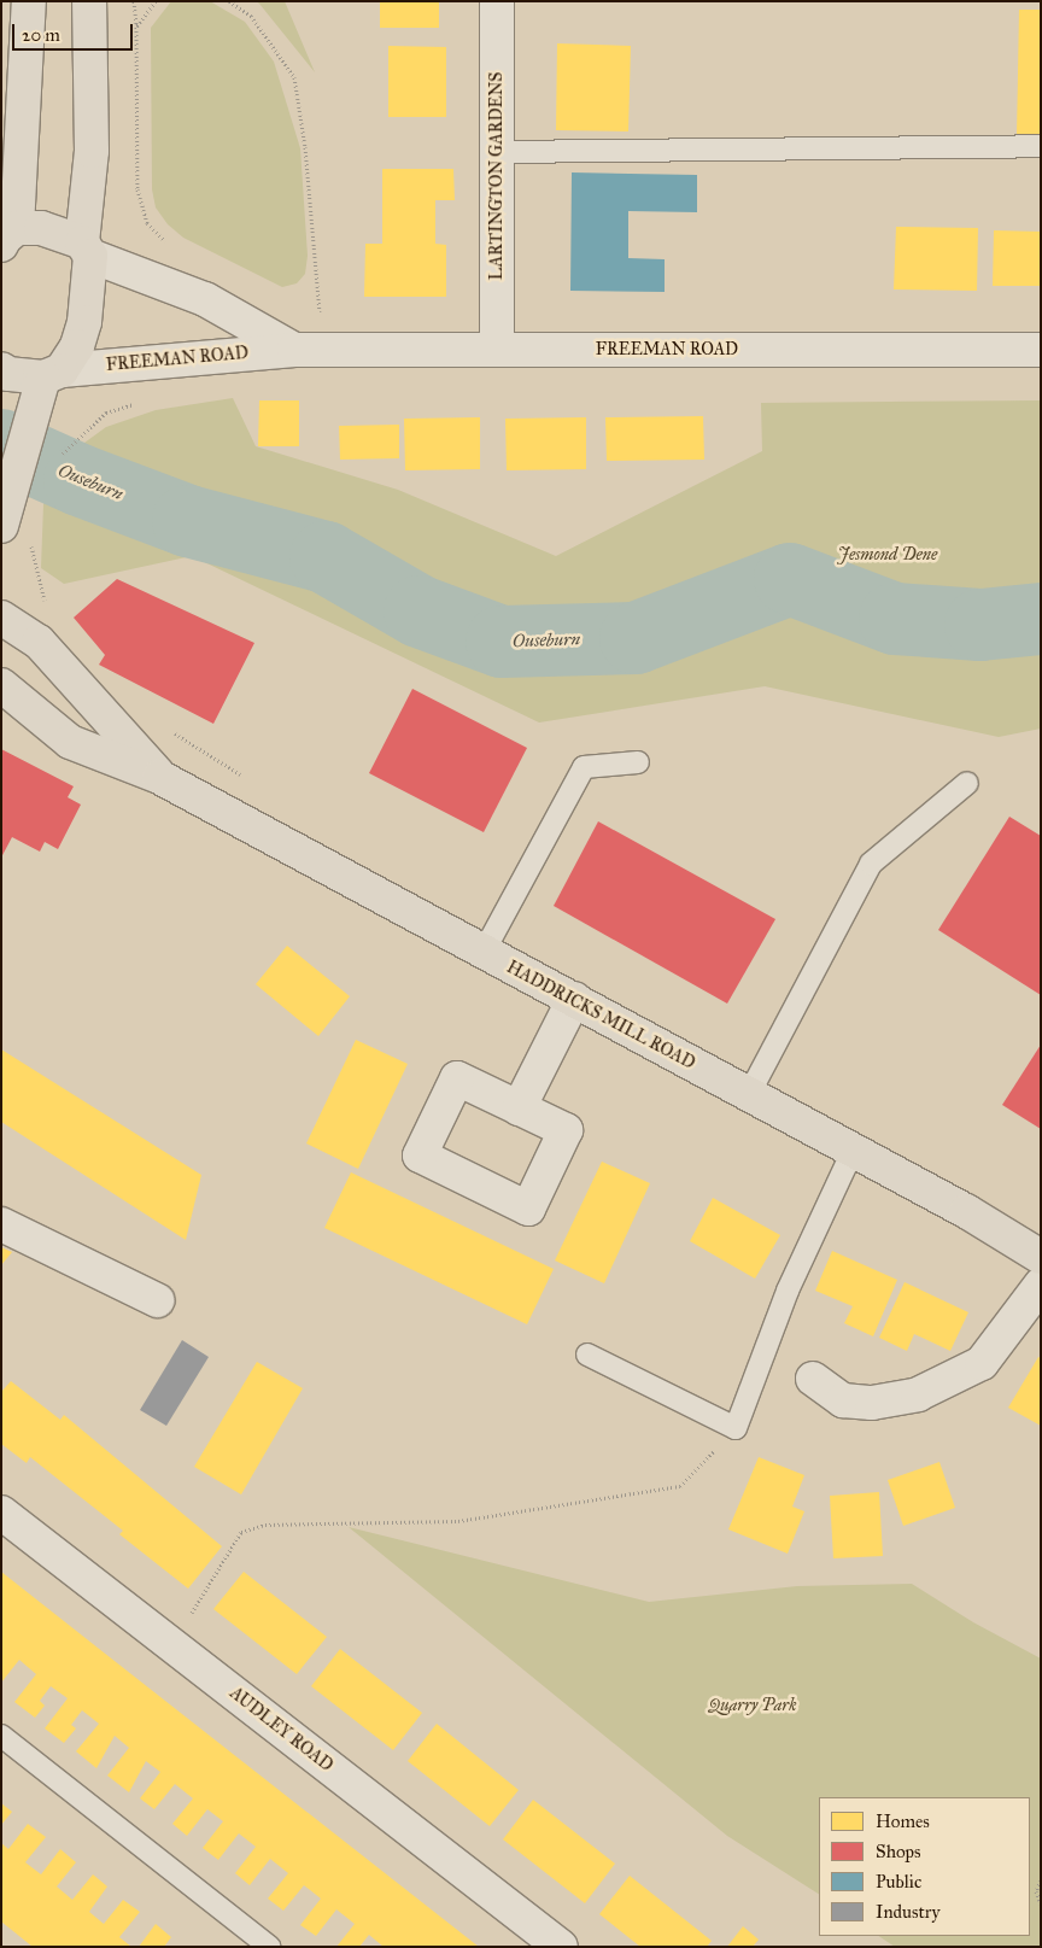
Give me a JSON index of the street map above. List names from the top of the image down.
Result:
{
  "streets": {
    "main road": ["HADDRICKS MILL ROAD"],
    "street": ["LARTINGTON GARDENS", "FREEMAN ROAD", "AUDLEY ROAD"]
  },
  "crossings": [
    ["LARTINGTON GARDENS", "FREEMAN ROAD"]
  ],
  "water": ["Ouseburn"],
  "parks": ["Jesmond Dene", "Quarry Park"],
  "legend": [
    "Homes",
    "Shops",
    "Public",
    "Industry"
  ],
  "scale_bar": "20 m"
}
